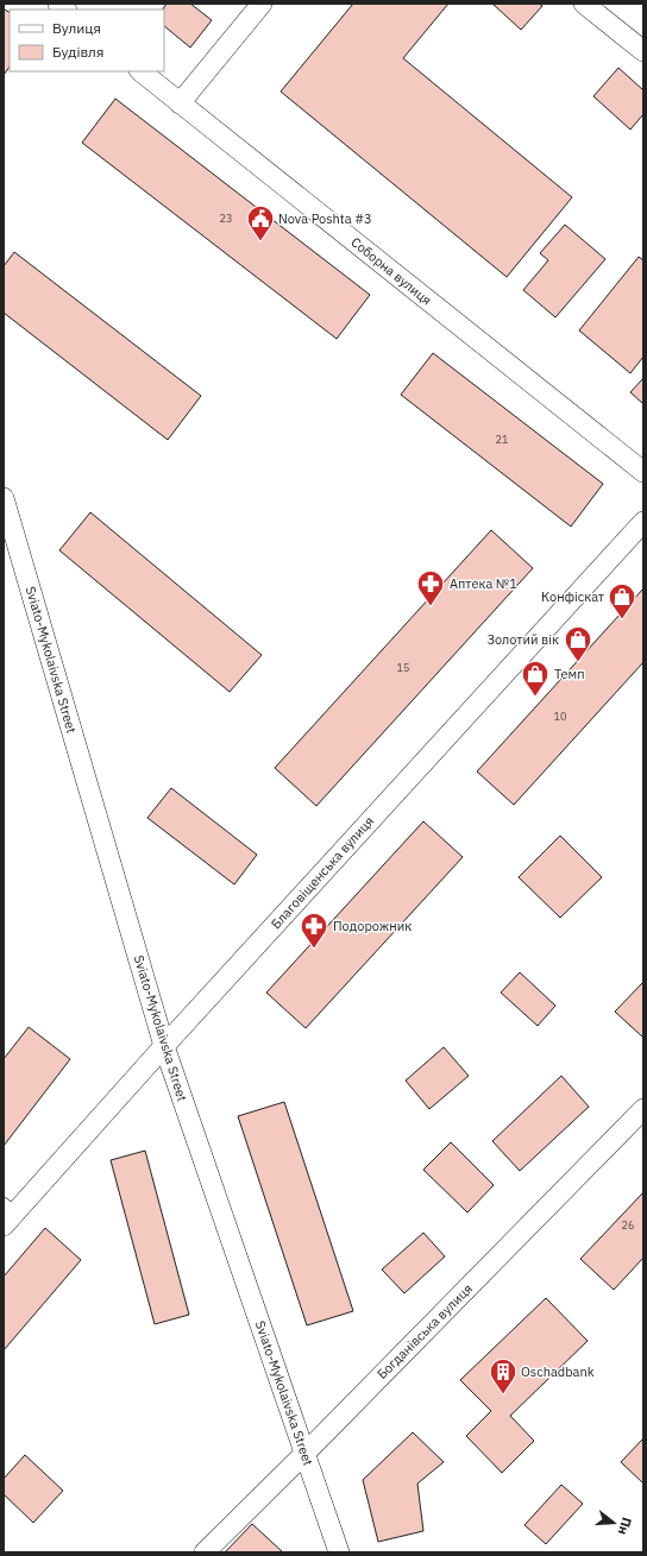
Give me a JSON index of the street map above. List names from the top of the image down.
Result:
{
  "streets": {
    "street": [
      "Соборна вулиця",
      "Sviato-Mykolaivska Street",
      "Благовіщенська вулиця",
      "Богданівська вулиця"
    ]
  },
  "crossings": [
    ["Sviato-Mykolaivska Street", "Благовіщенська вулиця"],
    ["Sviato-Mykolaivska Street", "Богданівська вулиця"]
  ],
  "places": {
    "public building": ["Nova Poshta #3"],
    "pharmacy": ["Аптека №1", "Подорожник"],
    "shop": ["Конфіскат", "Золотий вік", "Темп"],
    "building": ["Oschadbank"]
  },
  "house_numbers": [
    "23",
    "21",
    "15",
    "10",
    "26"
  ],
  "legend": ["Вулиця", "Будівля"],
  "north": "right"
}
